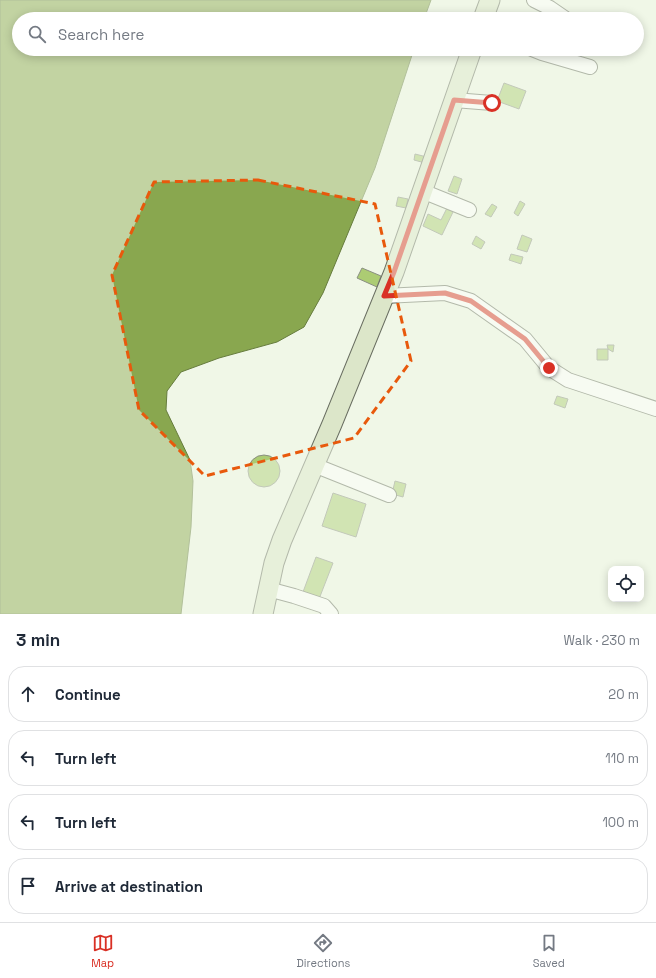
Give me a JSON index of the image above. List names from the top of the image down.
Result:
{
  "page": {
    "search": "Search here",
    "heading": ["3 min", "Walk · 230 m"],
    "list": [
      ["Continue", "20 m"],
      ["Turn left", "110 m"],
      ["Turn left", "100 m"],
      "Arrive at destination"
    ],
    "nav": ["Map", "Directions", "Saved"]
  }
}
